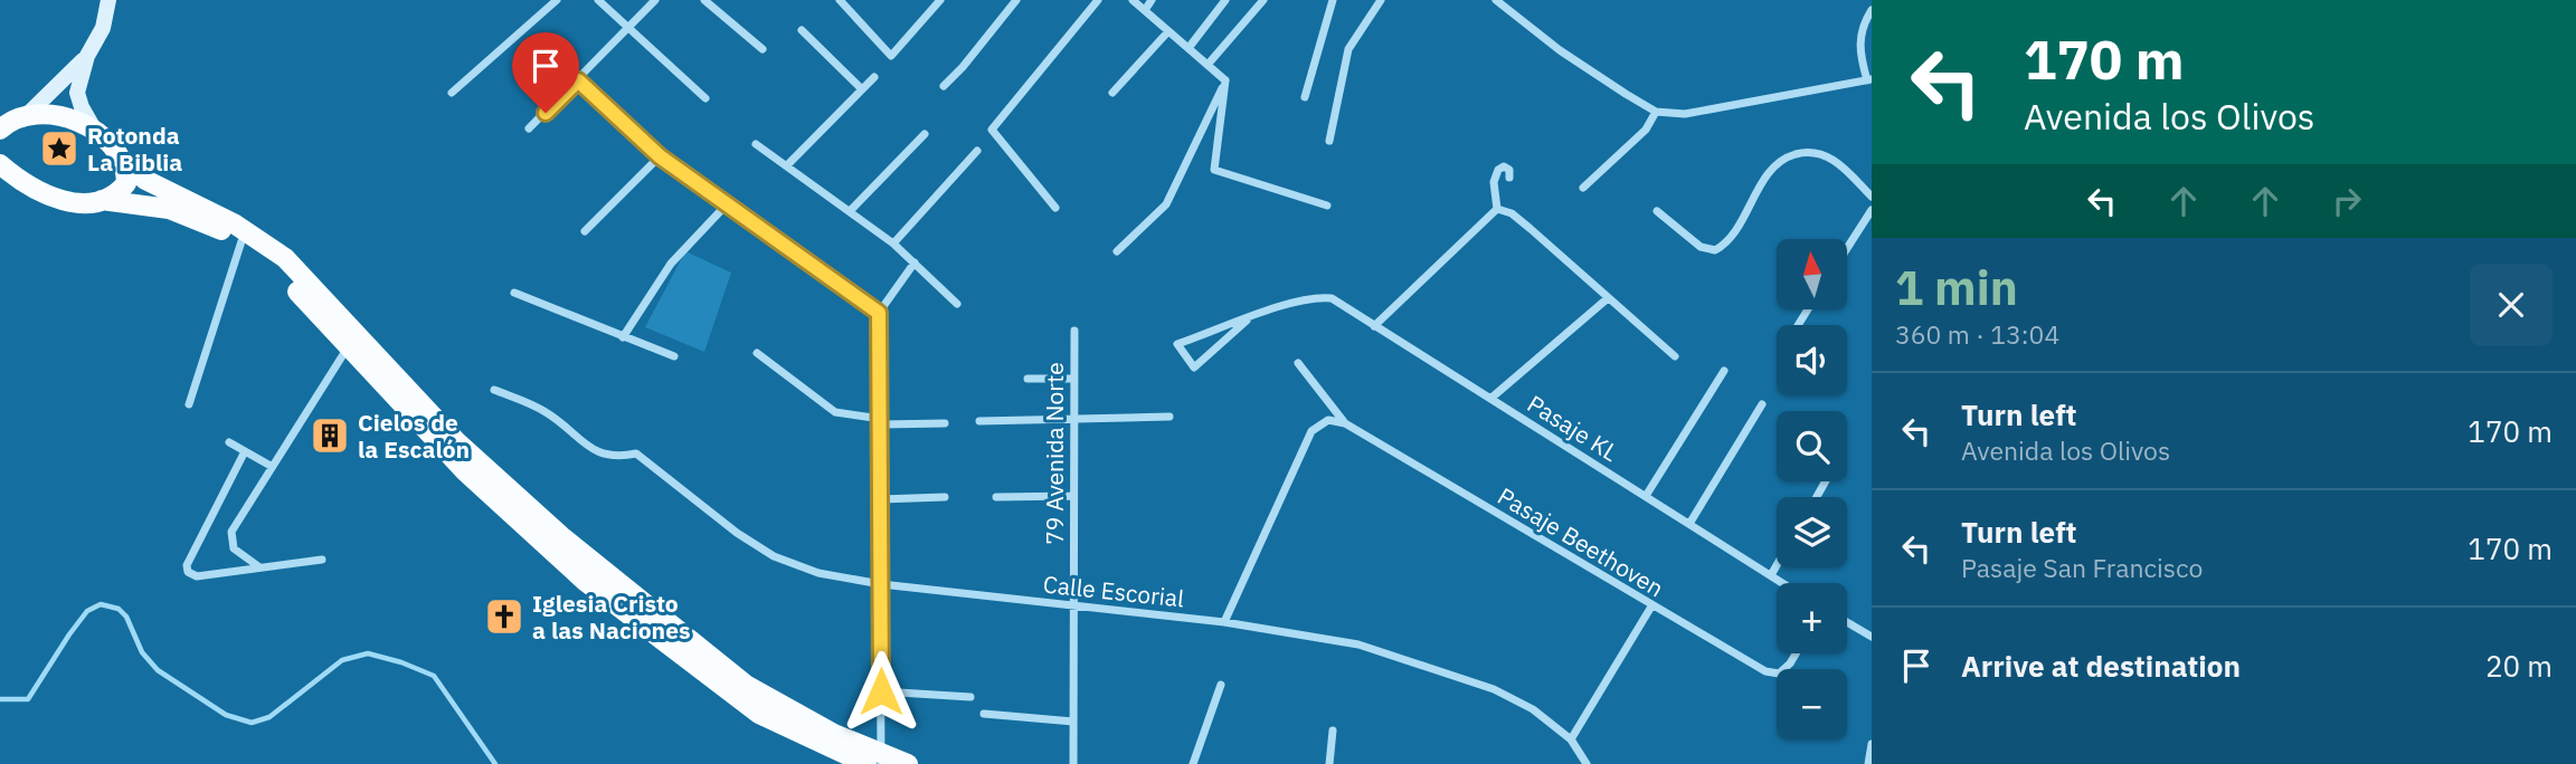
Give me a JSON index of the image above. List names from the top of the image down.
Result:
{
  "streets": {
    "street": [
      "Pasaje KL",
      "79 Avenida Norte",
      "Pasaje Beethoven",
      "Calle Escorial"
    ]
  },
  "crossings": [
    ["79 Avenida Norte", "Calle Escorial"],
    ["Pasaje Beethoven", "Calle Escorial"]
  ],
  "places": {
    "place": ["Rotonda La Biblia"],
    "building": ["Cielos de la Escalón"],
    "church": ["Iglesia Cristo a las Naciones"]
  },
  "north": "top",
  "page": {
    "turn": ["170 m", "Avenida los Olivos"],
    "heading": ["1 min", "360 m · 13:04"],
    "map_buttons": ["+", "−"],
    "list": [
      {
        "name": "Turn left",
        "note": "Avenida los Olivos",
        "value": "170 m"
      },
      {
        "name": "Turn left",
        "note": "Pasaje San Francisco",
        "value": "170 m"
      },
      {
        "name": "Arrive at destination",
        "value": "20 m"
      }
    ]
  }
}
